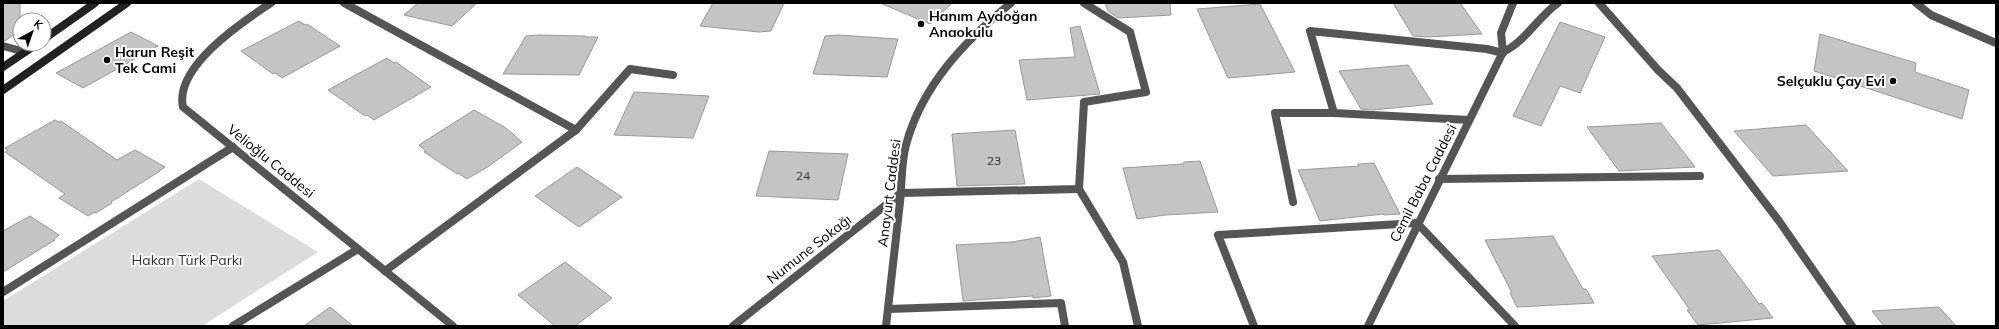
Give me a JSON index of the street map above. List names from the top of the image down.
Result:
{
  "streets": {
    "street": [
      "Velioğlu Caddesi",
      "Cemil Baba Caddesi",
      "Anayurt Caddesi",
      "Numune Sokağı"
    ]
  },
  "crossings": [
    ["Anayurt Caddesi", "Numune Sokağı"]
  ],
  "parks": ["Hakan Türk Parkı"],
  "places": ["Hanım Aydoğan Anaokulu", "Harun Reşit Tek Cami", "Selçuklu Çay Evi"],
  "house_numbers": ["23", "24"],
  "north": "top right"
}
